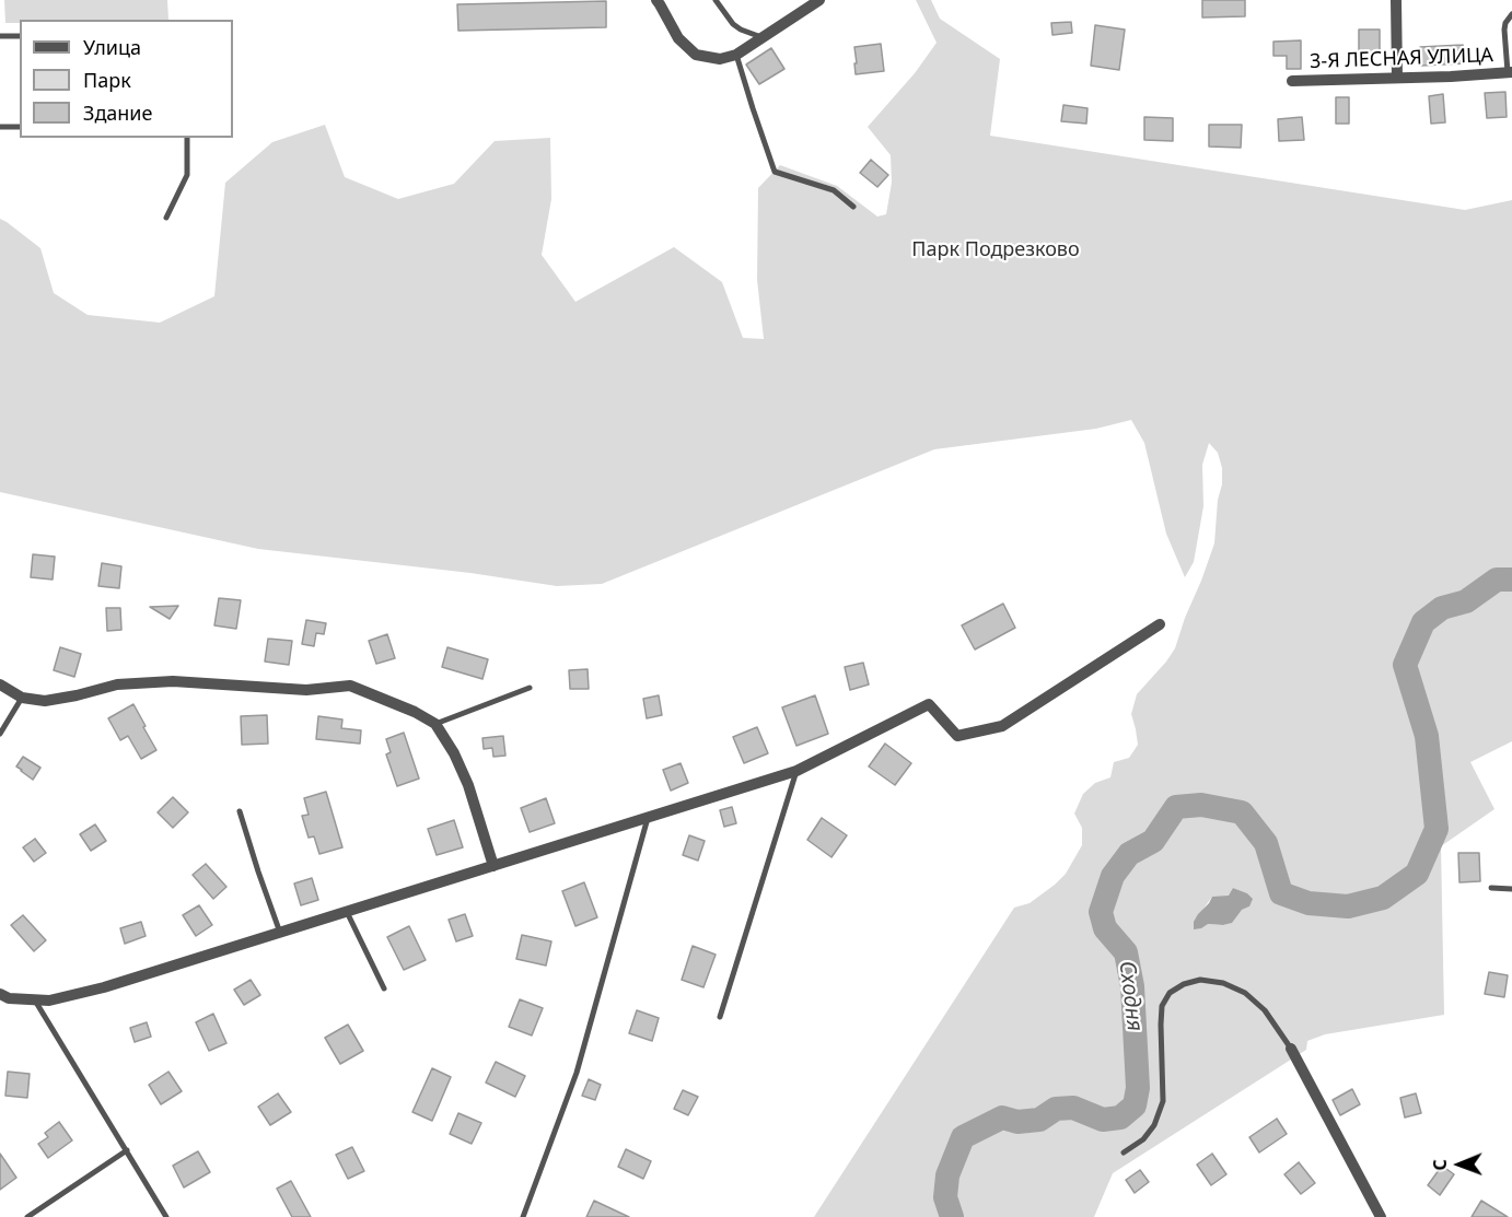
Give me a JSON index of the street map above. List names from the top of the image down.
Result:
{
  "streets": {
    "street": ["3-Я ЛЕСНАЯ УЛИЦА"]
  },
  "water": ["Сходня"],
  "parks": ["Парк Подрезково"],
  "legend": ["Улица", "Парк", "Здание"],
  "north": "left"
}
